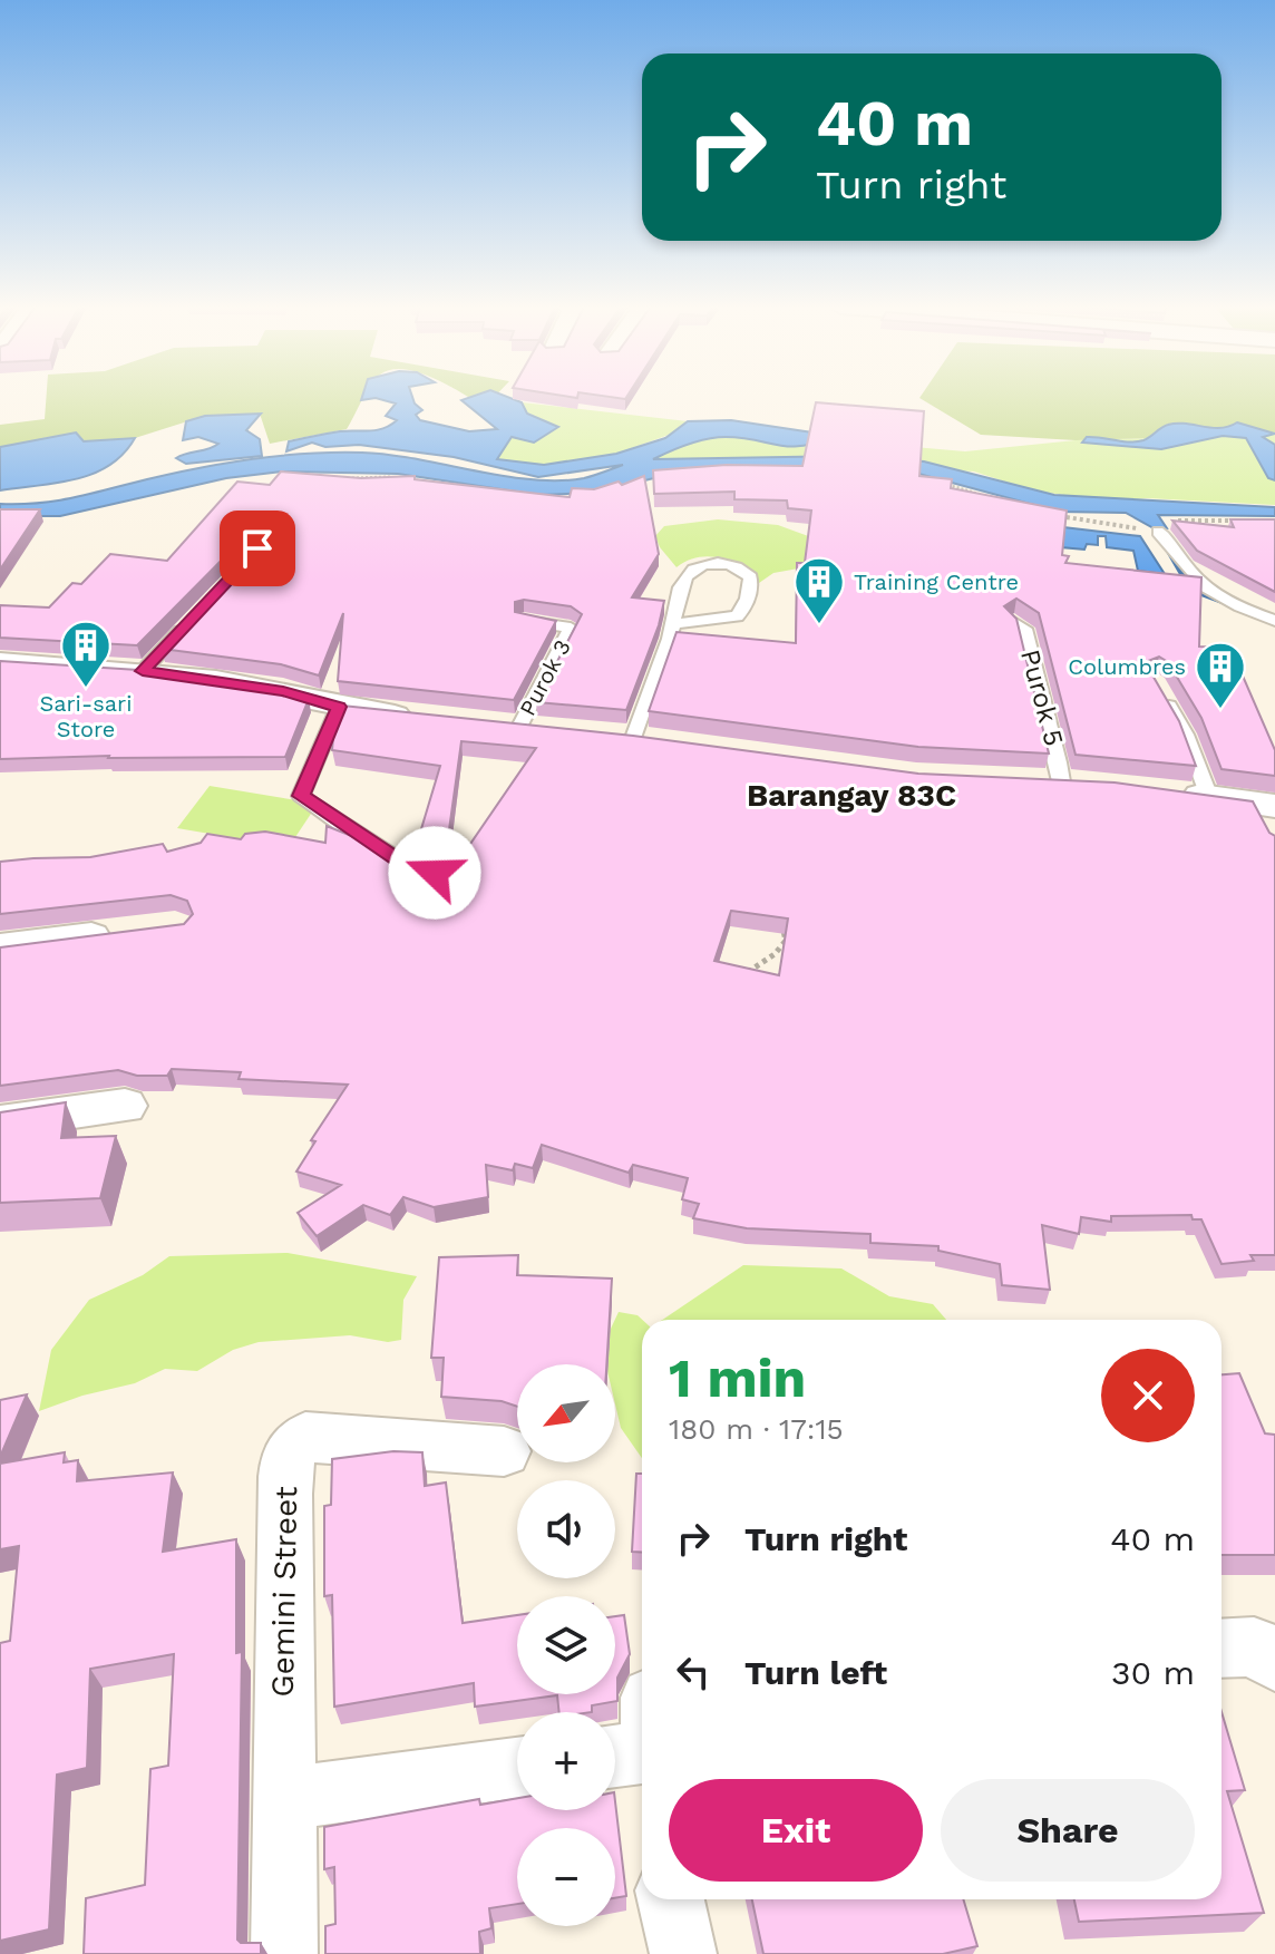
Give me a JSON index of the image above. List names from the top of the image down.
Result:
{
  "streets": {
    "street": ["Gemini Street"],
    "lane": ["Purok 3", "Purok 5"]
  },
  "districts": ["Barangay 83C"],
  "places": {
    "building": ["Training Centre", "Sari-sari Store", "Columbres"]
  },
  "north": "bottom left",
  "page": {
    "turn": ["40 m", "Turn right"],
    "heading": ["1 min", "180 m · 17:15"],
    "map_buttons": ["+", "−"],
    "list": [
      {
        "name": "Turn right",
        "value": "40 m"
      },
      {
        "name": "Turn left",
        "value": "30 m"
      }
    ],
    "buttons": ["Exit", "Share"]
  }
}
